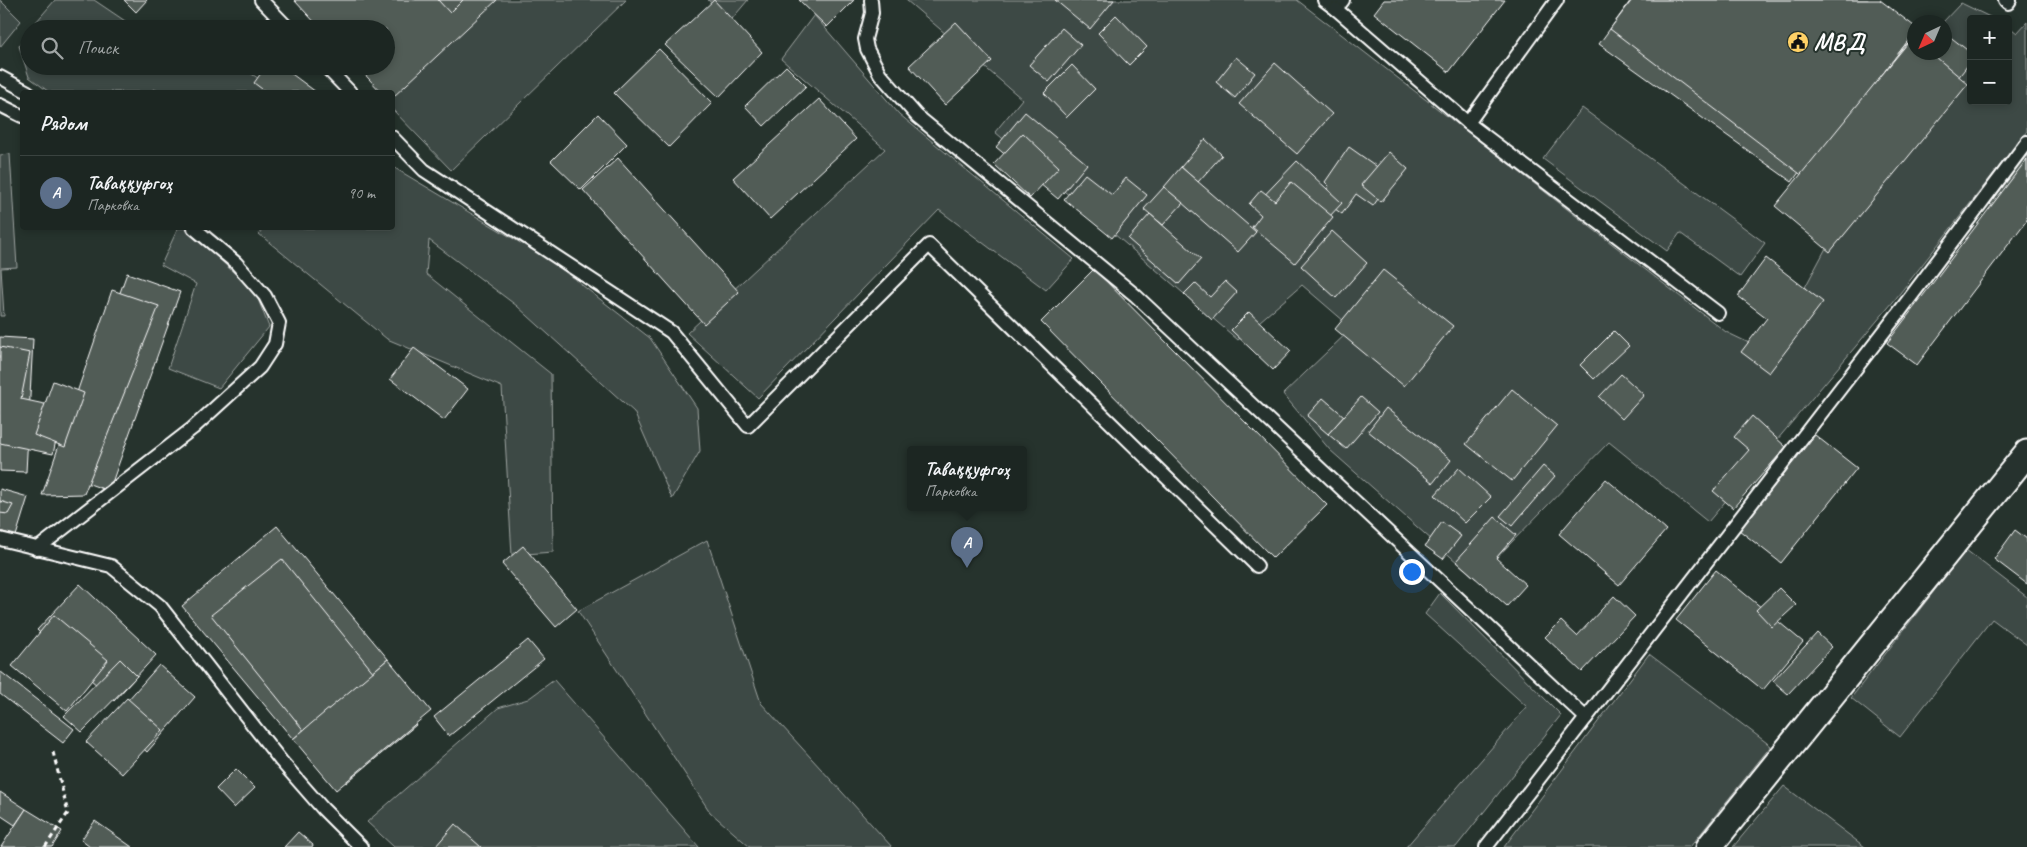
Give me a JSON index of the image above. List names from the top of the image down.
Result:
{
  "places": {
    "public building": ["МВД"]
  },
  "north": "bottom left",
  "page": {
    "map_buttons": ["+", "−"],
    "search": "Поиск",
    "heading": "Рядом",
    "list": [
      {
        "mark": "A",
        "name": "Таваққуфгоҳ",
        "note": "Парковка",
        "value": "90 m"
      }
    ],
    "popup": ["Таваққуфгоҳ", "Парковка"],
    "pins": "A"
  }
}
